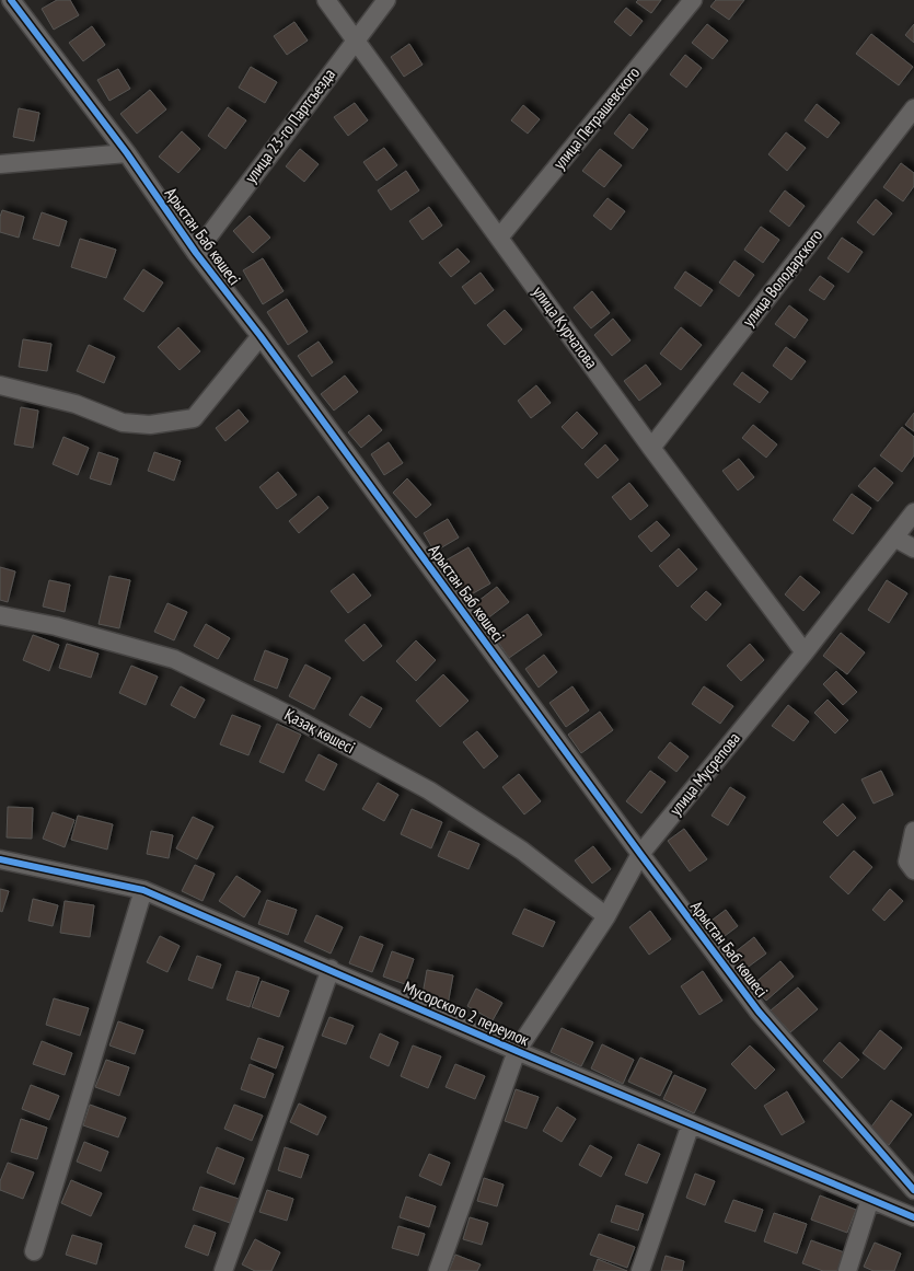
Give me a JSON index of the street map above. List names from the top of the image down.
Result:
{
  "streets": {
    "street": [
      "улица Петрашевского",
      "улица 23-го Партсъезда",
      "Арыстан Баб көшесі",
      "улица Володарского",
      "улица Курчатова",
      "Қазақ көшесі",
      "улица Мусрепова",
      "Мусорского 2 переулок"
    ]
  },
  "crossings": [
    ["улица Петрашевского", "улица Курчатова"],
    ["улица 23-го Партсъезда", "Арыстан Баб көшесі"],
    ["улица 23-го Партсъезда", "улица Курчатова"],
    ["Арыстан Баб көшесі", "улица Мусрепова"],
    ["улица Володарского", "улица Курчатова"],
    ["улица Курчатова", "улица Мусрепова"],
    ["Қазақ көшесі", "улица Мусрепова"],
    ["улица Мусрепова", "Мусорского 2 переулок"]
  ]
}
